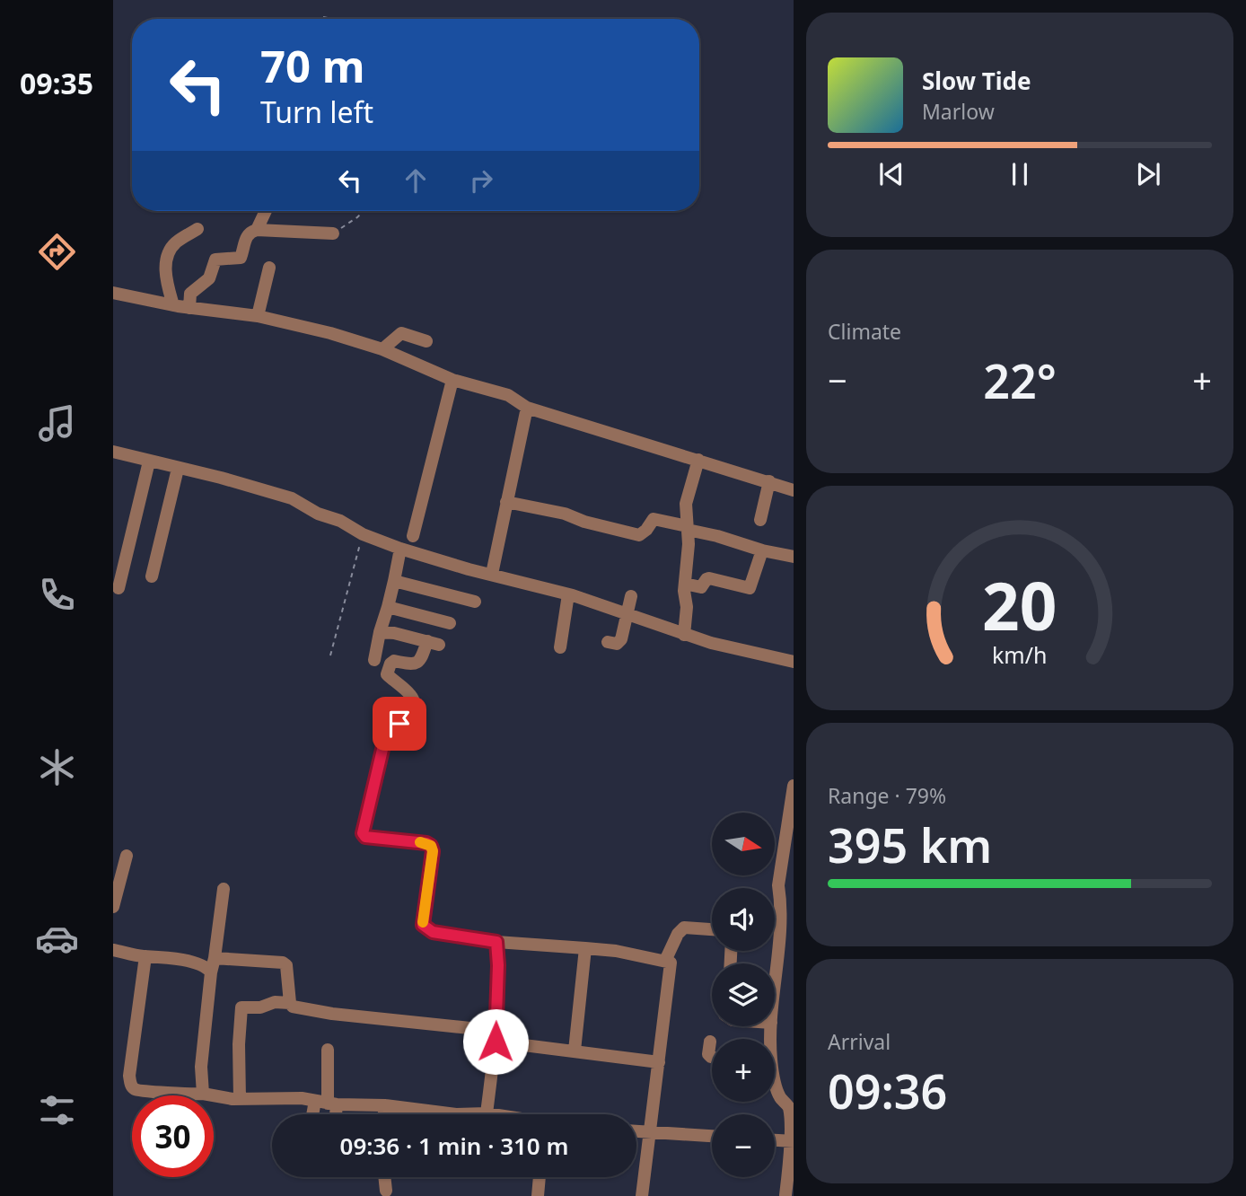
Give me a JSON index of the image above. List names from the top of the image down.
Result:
{
  "north": "right",
  "page": {
    "tabs": "09:35",
    "turn": ["70 m", "Turn left"],
    "song": ["Slow Tide", "Marlow"],
    "tile": [
      "Climate",
      ["Range · 79%", "395 km"],
      ["Arrival", "09:36"]
    ],
    "heat": ["−", "22°", "+"],
    "map_buttons": ["+", "−"],
    "limit": "30",
    "trip": "09:36 · 1 min · 310 m",
    "gauge": ["20", "km/h"]
  }
}
